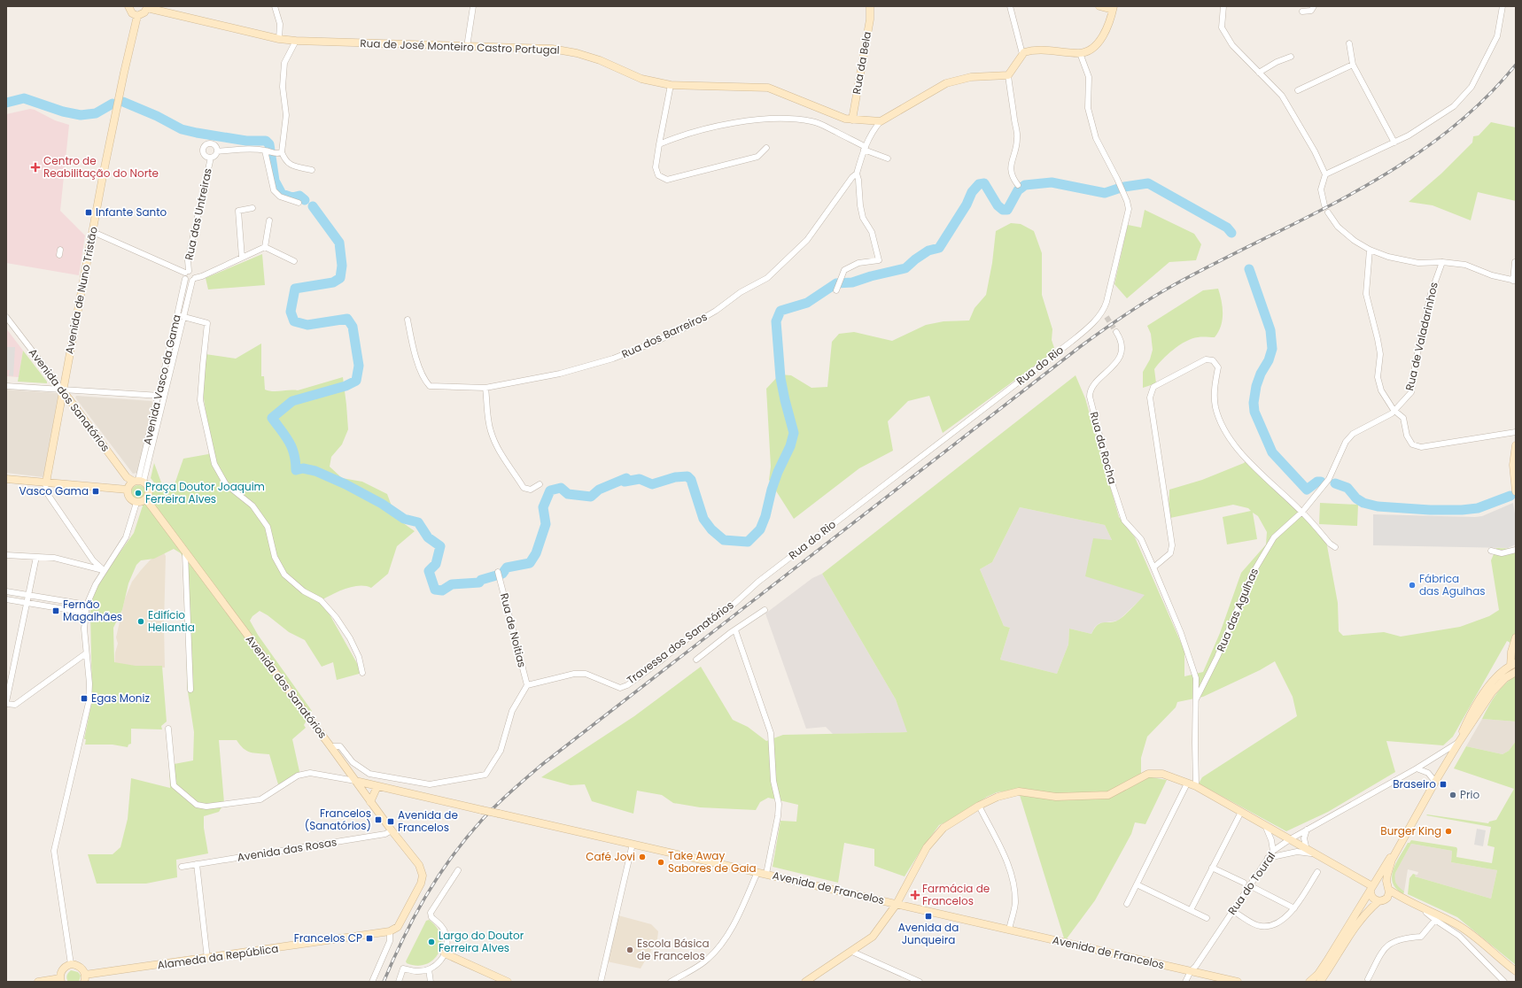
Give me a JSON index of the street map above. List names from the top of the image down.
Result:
{
  "streets": {
    "main road": [
      "Rua de José Monteiro Castro Portugal",
      "Rua da Bela",
      "Avenida de Nuno Tristão",
      "Avenida dos Sanatórios",
      "Avenida de Francelos",
      "Alameda da República"
    ],
    "street": [
      "Rua das Untreiras",
      "Rua dos Barreiros",
      "Rua de Valadarinhos",
      "Rua do Rio",
      "Avenida Vasco da Gama",
      "Rua da Rocha",
      "Rua das Agulhas",
      "Rua de Noitias",
      "Travessa dos Sanatórios",
      "Avenida das Rosas",
      "Rua do Toural"
    ]
  },
  "crossings": [
    ["Rua de José Monteiro Castro Portugal", "Rua da Bela"],
    ["Rua de José Monteiro Castro Portugal", "Avenida de Nuno Tristão"],
    ["Rua de José Monteiro Castro Portugal", "Rua dos Barreiros"],
    ["Rua das Untreiras", "Avenida Vasco da Gama"],
    ["Avenida de Nuno Tristão", "Avenida dos Sanatórios"],
    ["Rua de Valadarinhos", "Rua das Agulhas"],
    ["Rua do Rio", "Travessa dos Sanatórios"],
    ["Avenida Vasco da Gama", "Avenida dos Sanatórios"],
    ["Avenida dos Sanatórios", "Avenida das Rosas"],
    ["Avenida dos Sanatórios", "Avenida de Francelos"],
    ["Avenida dos Sanatórios", "Alameda da República"],
    ["Rua da Rocha", "Rua das Agulhas"],
    ["Rua de Noitias", "Travessa dos Sanatórios"],
    ["Rua do Toural", "Avenida de Francelos"]
  ],
  "places": {
    "health": ["Centro de Reabilitação do Norte", "Farmácia de Francelos"],
    "transit": [
      "Infante Santo",
      "Vasco Gama",
      "Fernão Magalhães",
      "Egas Moniz",
      "Braseiro",
      "Francelos (Sanatórios)",
      "Avenida de Francelos",
      "Avenida da Junqueira",
      "Francelos CP"
    ],
    "other": [
      "Praça Doutor Joaquim Ferreira Alves",
      "Fábrica das Agulhas",
      "Edifício Heliantia",
      "Prio",
      "Burger King",
      "Café Jovi",
      "Take Away Sabores de Gaia",
      "Largo do Doutor Ferreira Alves",
      "Escola Básica de Francelos"
    ]
  }
}
